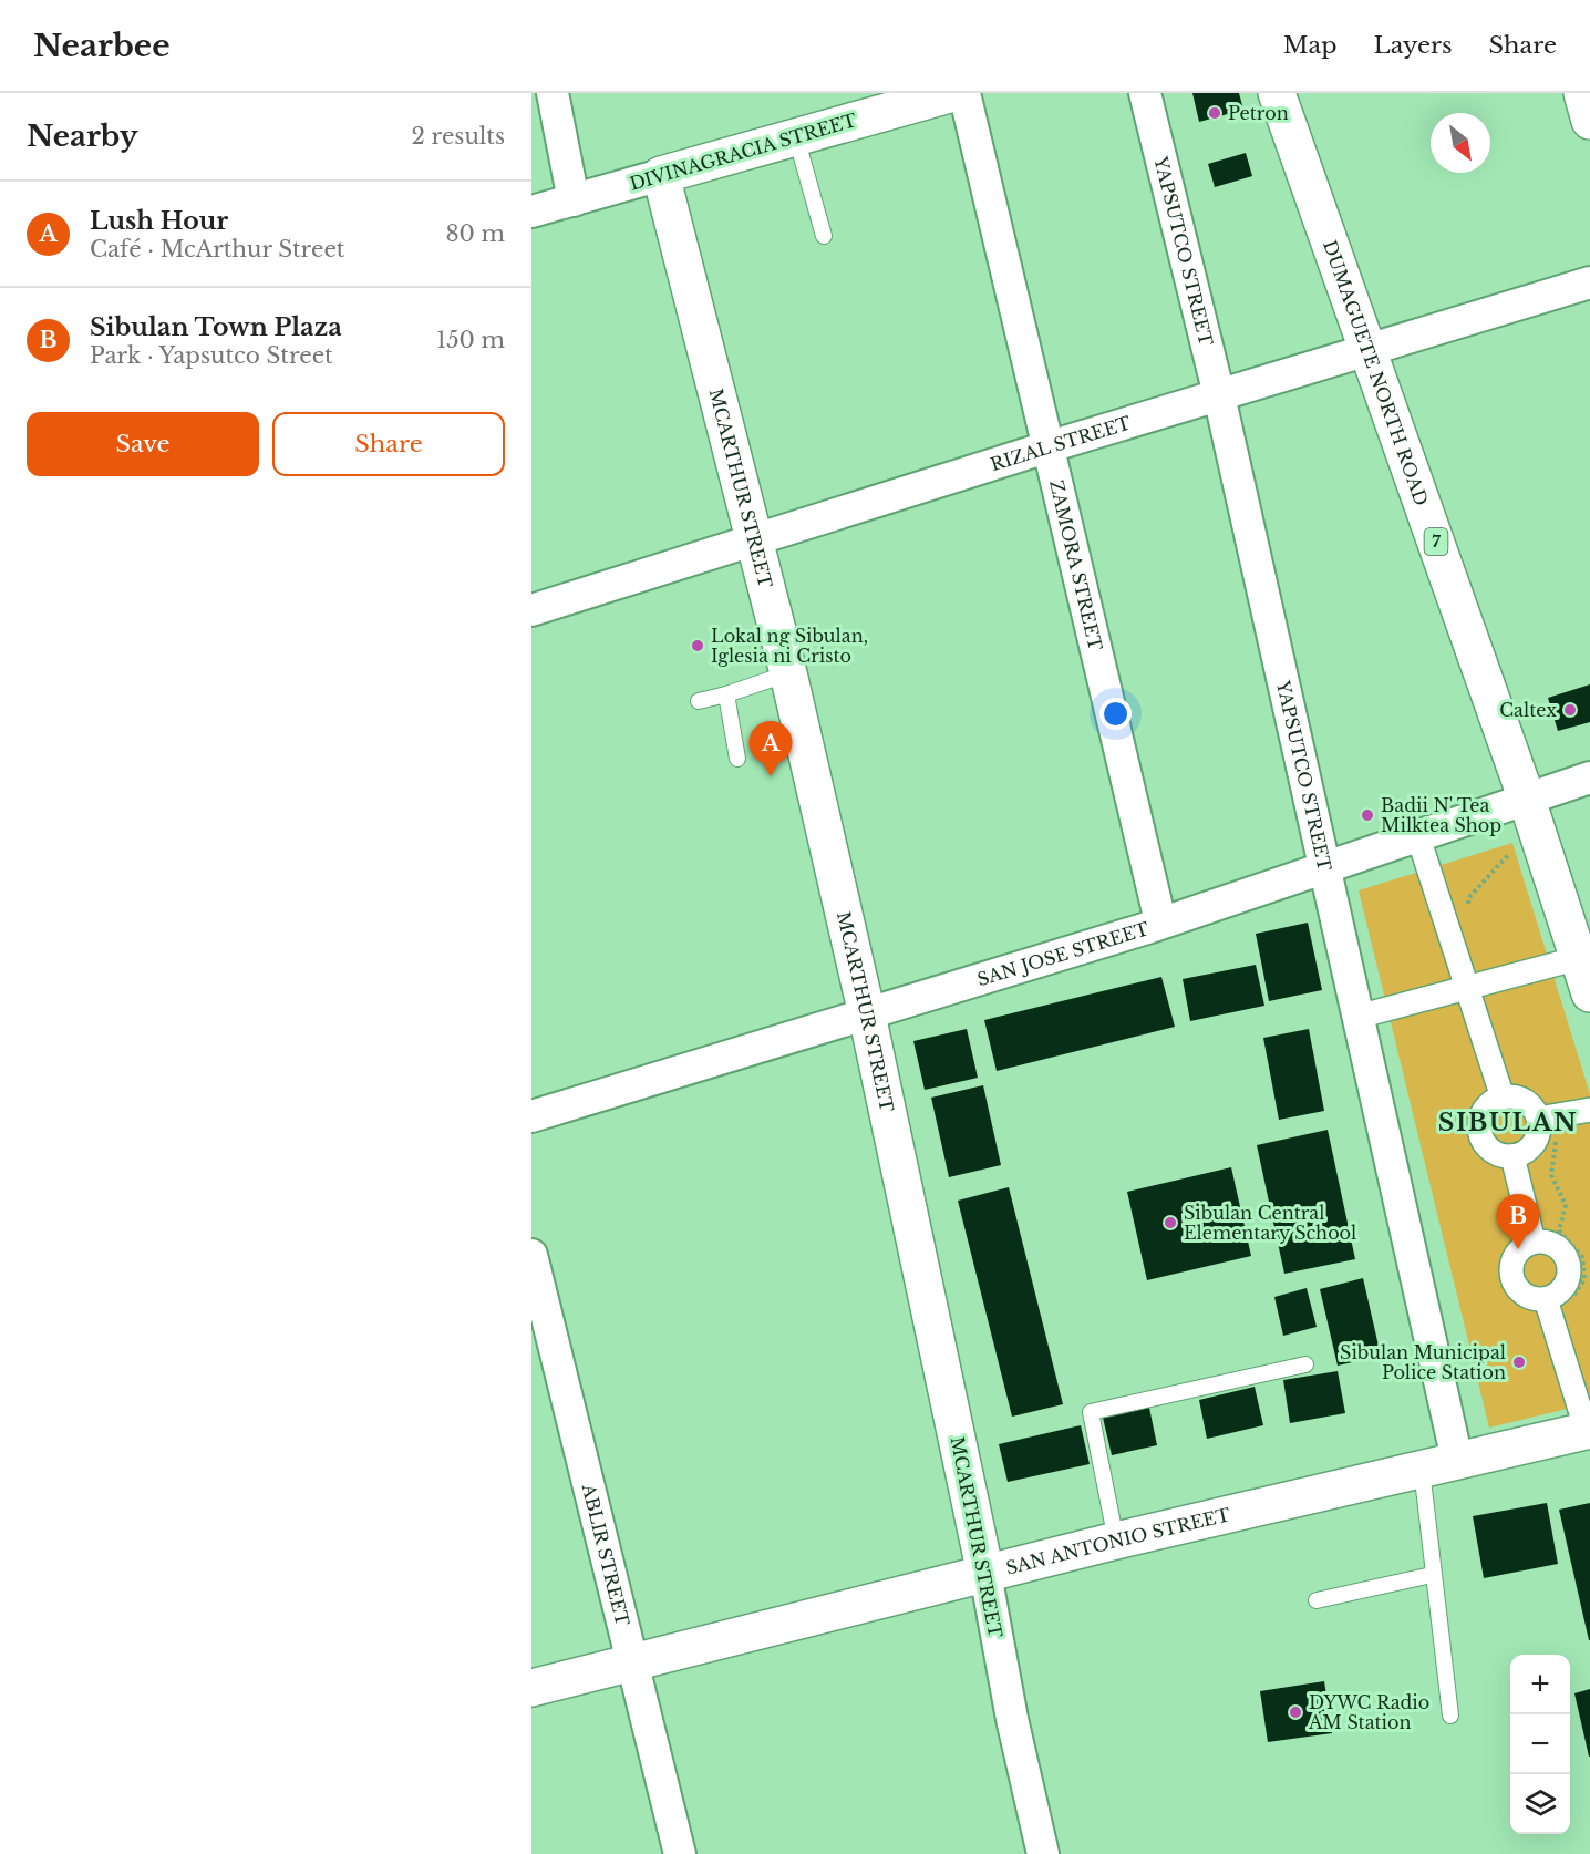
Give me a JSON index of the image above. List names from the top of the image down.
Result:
{
  "streets": {
    "main road": [
      "DIVINAGRACIA STREET",
      "DUMAGUETE NORTH ROAD",
      "MCARTHUR STREET",
      "7",
      "SAN ANTONIO STREET"
    ],
    "street": [
      "YAPSUTCO STREET",
      "RIZAL STREET",
      "ZAMORA STREET",
      "SAN JOSE STREET",
      "ABLIR STREET"
    ]
  },
  "crossings": [
    ["DIVINAGRACIA STREET", "MCARTHUR STREET"],
    ["YAPSUTCO STREET", "RIZAL STREET"],
    ["YAPSUTCO STREET", "SAN JOSE STREET"],
    ["YAPSUTCO STREET", "SAN ANTONIO STREET"],
    ["DUMAGUETE NORTH ROAD", "RIZAL STREET"],
    ["DUMAGUETE NORTH ROAD", "SAN JOSE STREET"],
    ["RIZAL STREET", "MCARTHUR STREET"],
    ["RIZAL STREET", "ZAMORA STREET"],
    ["MCARTHUR STREET", "SAN JOSE STREET"],
    ["MCARTHUR STREET", "SAN ANTONIO STREET"],
    ["ZAMORA STREET", "SAN JOSE STREET"],
    ["SAN ANTONIO STREET", "ABLIR STREET"]
  ],
  "districts": ["SIBULAN"],
  "places": [
    "Petron",
    "Lokal ng Sibulan, Iglesia ni Cristo",
    "Caltex",
    "Badii N' Tea Milktea Shop",
    "Sibulan Central Elementary School",
    "Sibulan Municipal Police Station",
    "DYWC Radio AM Station"
  ],
  "north": "bottom right",
  "page": {
    "header": "Nearbee",
    "nav": ["Map", "Layers", "Share"],
    "heading": ["Nearby", "2 results"],
    "list": [
      {
        "mark": "A",
        "name": "Lush Hour",
        "note": "Café · McArthur Street",
        "value": "80 m"
      },
      {
        "mark": "B",
        "name": "Sibulan Town Plaza",
        "note": "Park · Yapsutco Street",
        "value": "150 m"
      }
    ],
    "buttons": ["Save", "Share"],
    "pins": ["A", "B"],
    "map_buttons": ["+", "−"]
  }
}
